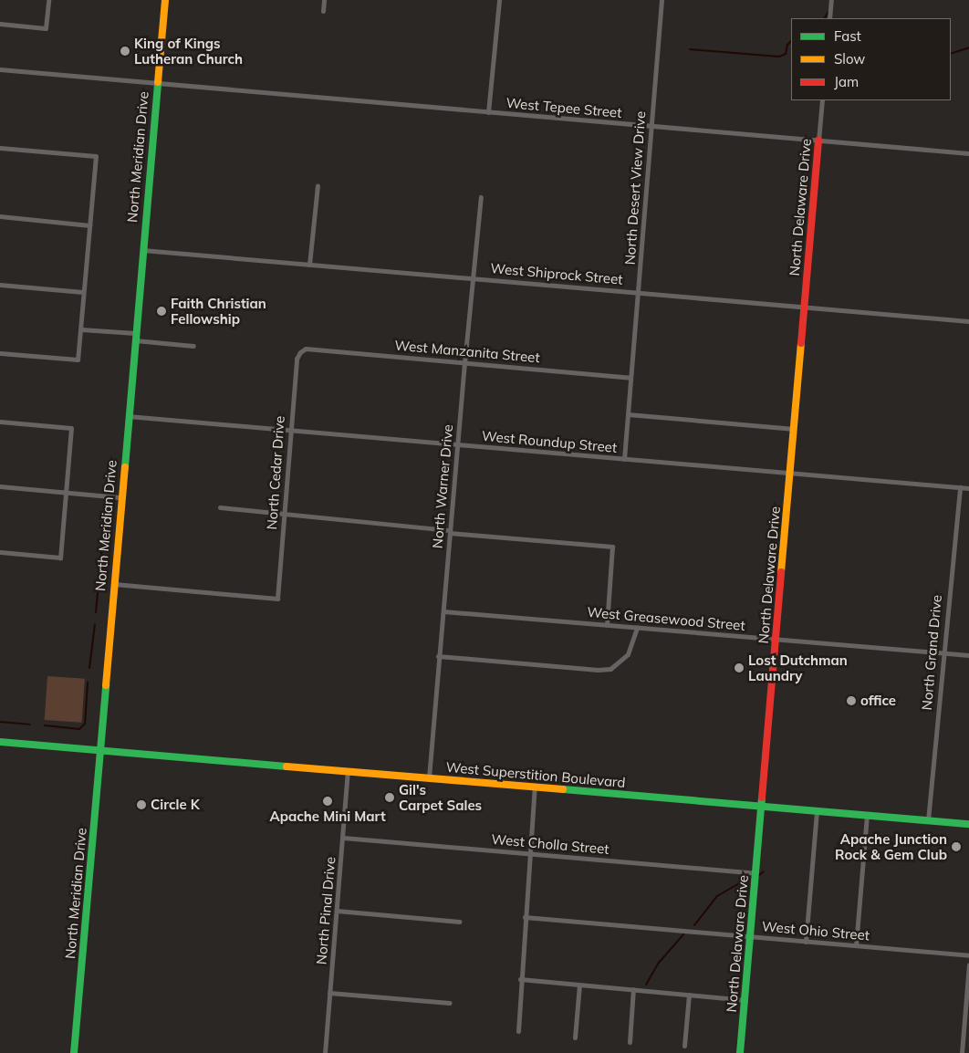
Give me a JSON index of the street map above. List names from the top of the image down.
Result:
{
  "streets": {
    "street": [
      "West Tepee Street",
      "North Meridian Drive",
      "North Desert View Drive",
      "North Delaware Drive",
      "West Shiprock Street",
      "West Manzanita Street",
      "West Roundup Street",
      "North Cedar Drive",
      "North Warner Drive",
      "West Greasewood Street",
      "North Grand Drive",
      "West Superstition Boulevard",
      "West Cholla Street",
      "North Pinal Drive",
      "West Ohio Street"
    ]
  },
  "crossings": [
    ["West Tepee Street", "North Meridian Drive"],
    ["West Tepee Street", "North Desert View Drive"],
    ["West Tepee Street", "North Delaware Drive"],
    ["North Meridian Drive", "West Shiprock Street"],
    ["North Meridian Drive", "West Roundup Street"],
    ["North Meridian Drive", "North Cedar Drive"],
    ["North Meridian Drive", "West Superstition Boulevard"],
    ["North Desert View Drive", "West Shiprock Street"],
    ["North Desert View Drive", "West Manzanita Street"],
    ["North Desert View Drive", "West Roundup Street"],
    ["North Delaware Drive", "West Shiprock Street"],
    ["North Delaware Drive", "West Roundup Street"],
    ["North Delaware Drive", "West Greasewood Street"],
    ["North Delaware Drive", "West Superstition Boulevard"],
    ["North Delaware Drive", "West Cholla Street"],
    ["North Delaware Drive", "West Ohio Street"],
    ["West Shiprock Street", "North Warner Drive"],
    ["West Manzanita Street", "North Cedar Drive"],
    ["West Manzanita Street", "North Warner Drive"],
    ["West Roundup Street", "North Cedar Drive"],
    ["West Roundup Street", "North Warner Drive"],
    ["West Roundup Street", "North Grand Drive"],
    ["North Warner Drive", "West Greasewood Street"],
    ["North Warner Drive", "West Superstition Boulevard"],
    ["West Greasewood Street", "North Grand Drive"],
    ["North Grand Drive", "West Superstition Boulevard"],
    ["West Superstition Boulevard", "North Pinal Drive"],
    ["West Cholla Street", "North Pinal Drive"]
  ],
  "places": [
    "King of Kings Lutheran Church",
    "Faith Christian Fellowship",
    "Lost Dutchman Laundry",
    "office",
    "Gil's Carpet Sales",
    "Apache Mini Mart",
    "Circle K",
    "Apache Junction Rock & Gem Club"
  ],
  "legend": ["Fast", "Slow", "Jam"]
}
